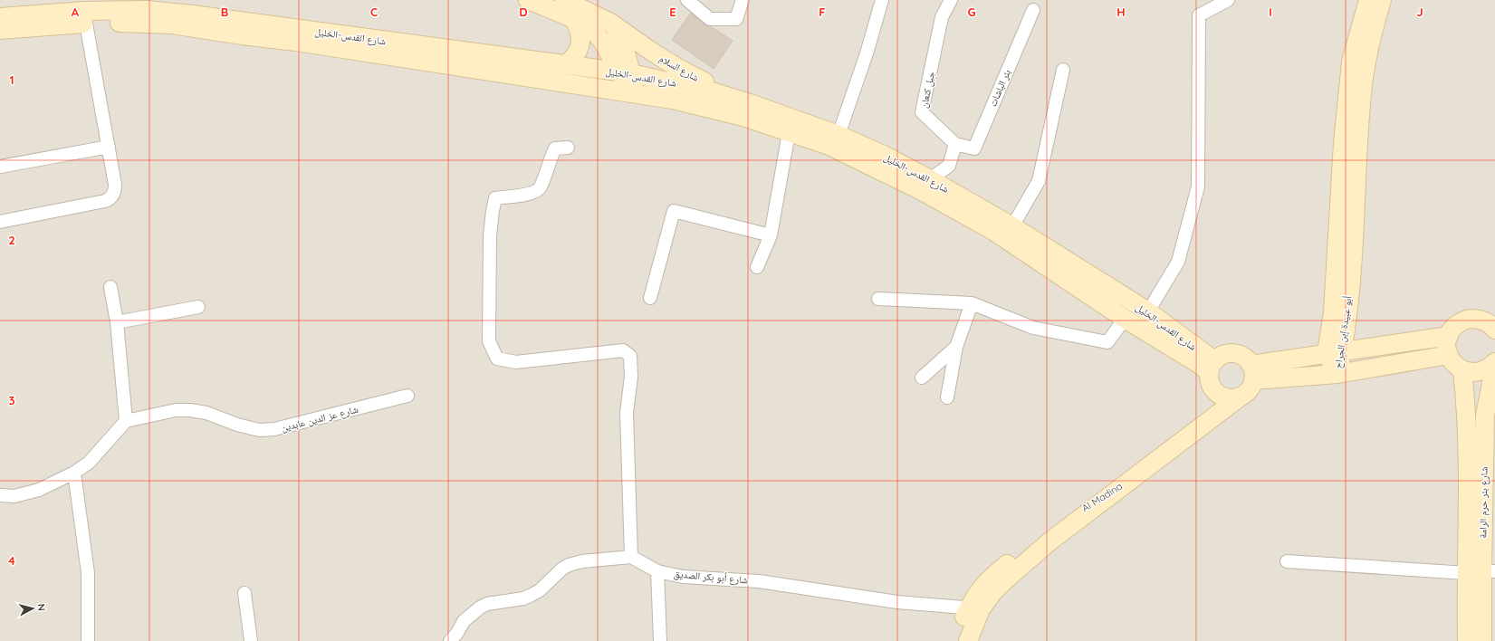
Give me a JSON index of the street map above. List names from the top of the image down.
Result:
{
  "streets": {
    "main road": [
      "شارع القدس-الخليل",
      "شارع السلام",
      "أبو عبيدة إبن الجراح",
      "Al Madina",
      "شارع بئر حرم الرامة"
    ],
    "street": [
      "بئر الباشات",
      "جبل كنعان",
      "شارع عز الدين عابدين",
      "شارع أبو بكر الصديق"
    ]
  },
  "crossings": [
    ["شارع القدس-الخليل", "شارع السلام"],
    ["بئر الباشات", "جبل كنعان"],
    ["Al Madina", "شارع أبو بكر الصديق"]
  ],
  "north": "right",
  "grid": {
    "columns": [
      "A",
      "B",
      "C",
      "D",
      "E",
      "F",
      "G",
      "H",
      "I",
      "J"
    ],
    "rows": [
      "1",
      "2",
      "3",
      "4"
    ]
  }
}
